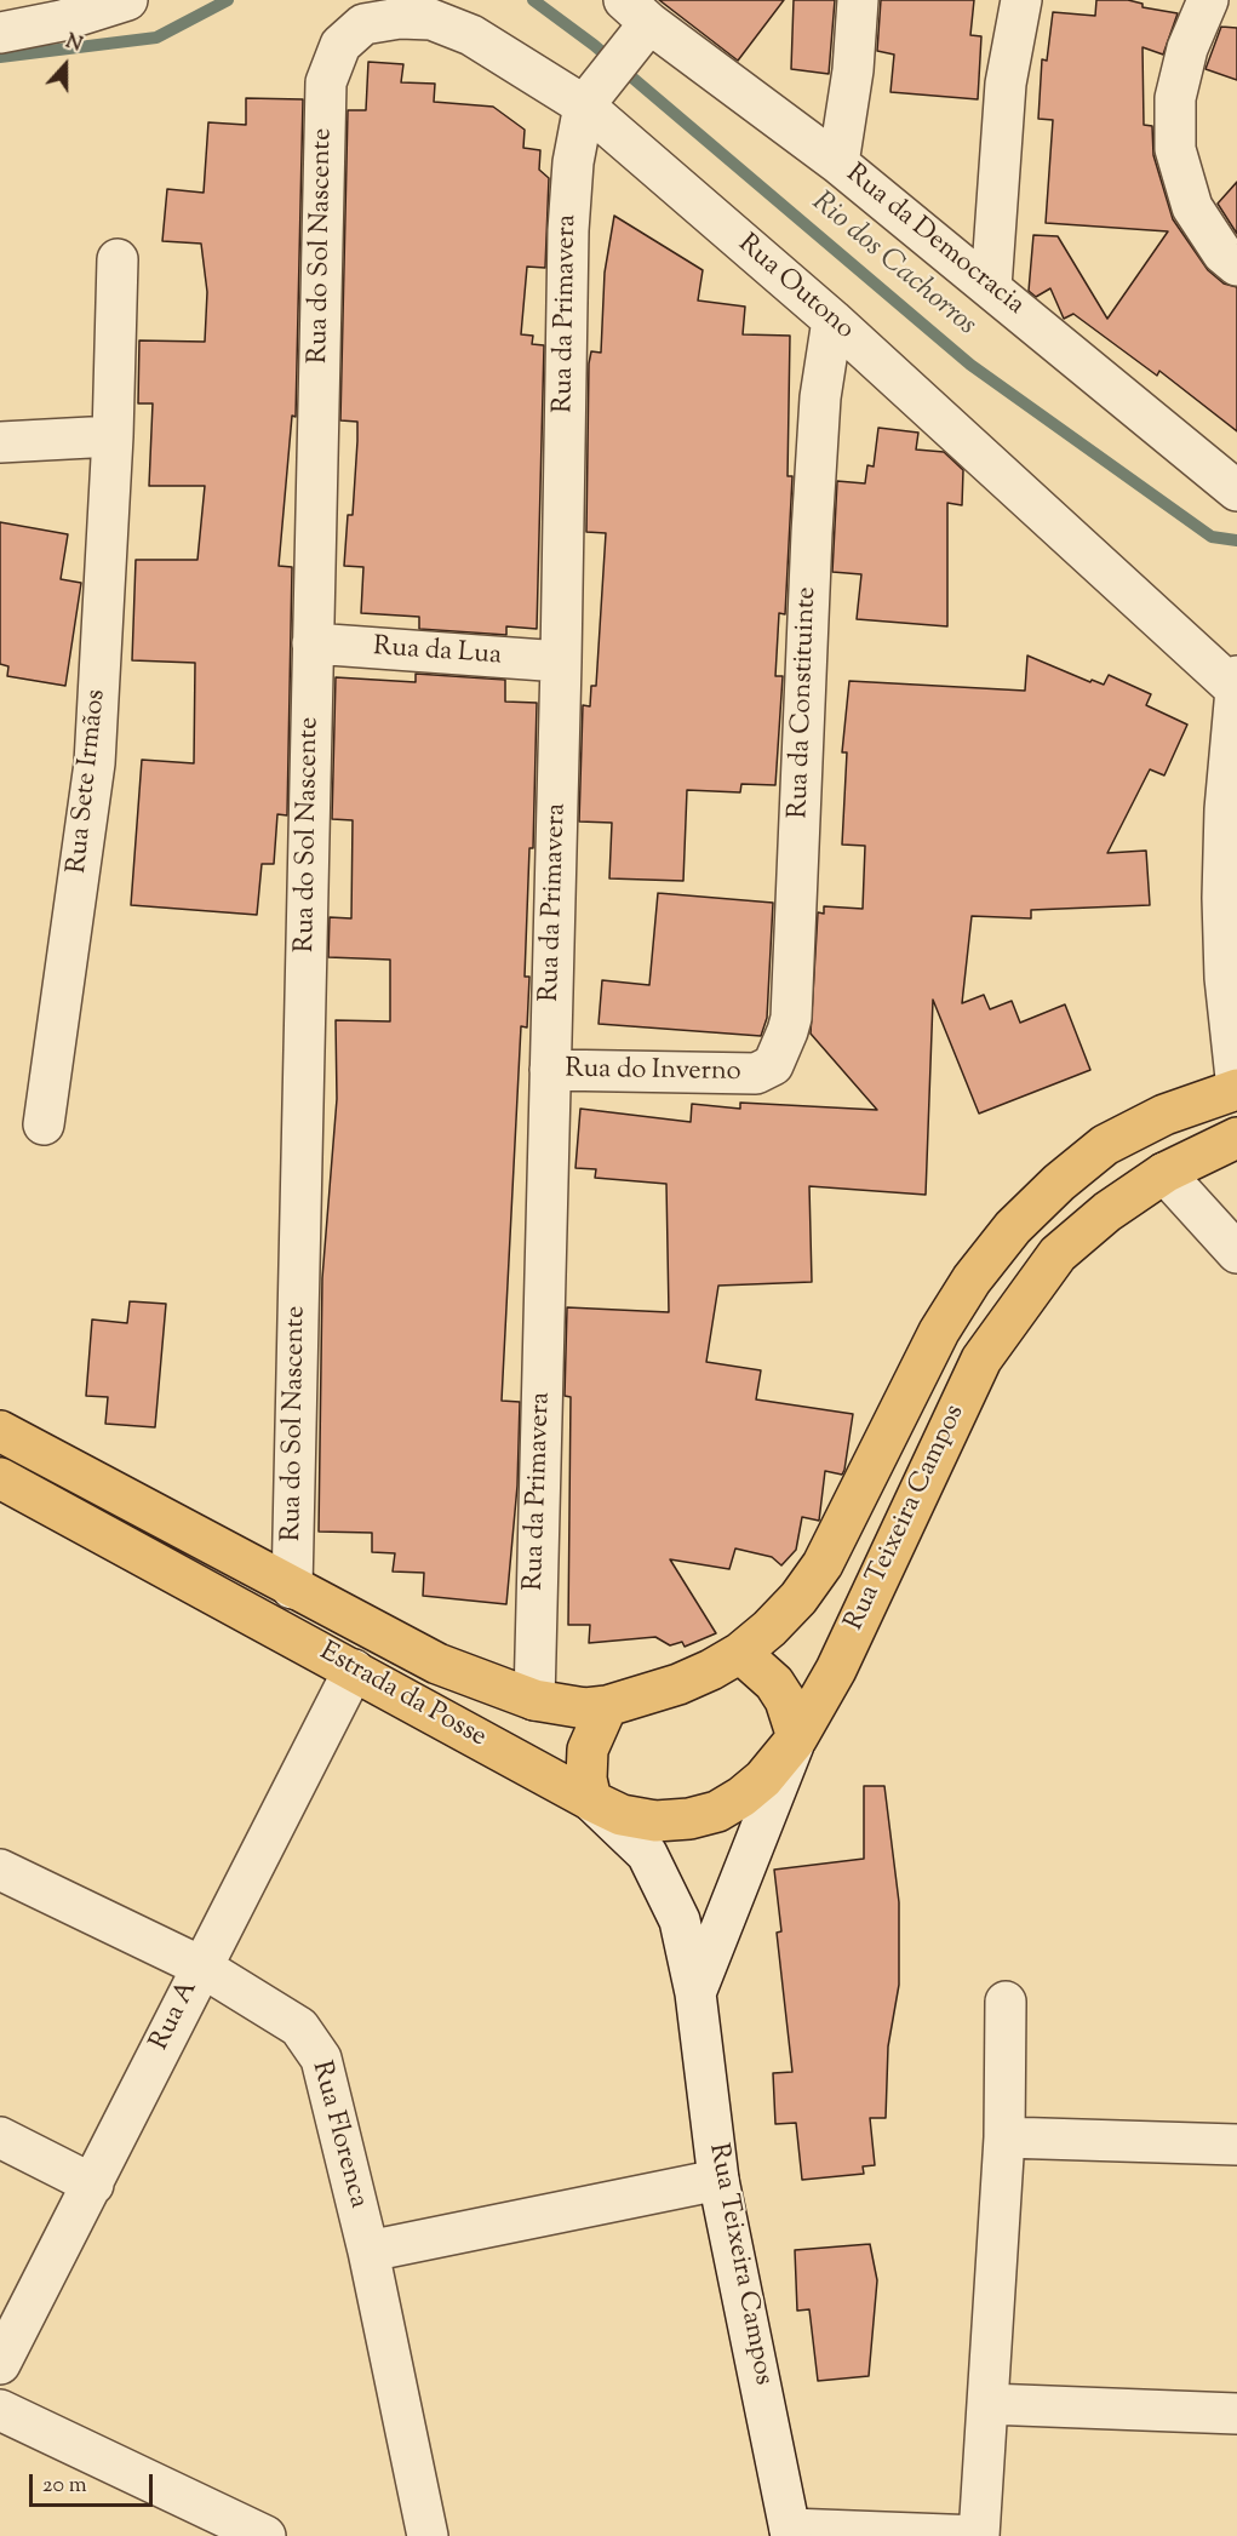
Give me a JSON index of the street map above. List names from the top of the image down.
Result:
{
  "streets": {
    "main road": ["Rua Teixeira Campos", "Estrada da Posse"],
    "street": [
      "Rua da Democracia",
      "Rua do Sol Nascente",
      "Rua Outono",
      "Rua da Primavera",
      "Rua da Lua",
      "Rua da Constituinte",
      "Rua Sete Irmãos",
      "Rua do Inverno",
      "Rua A",
      "Rua Florenca"
    ]
  },
  "crossings": [
    ["Rua do Sol Nascente", "Rua Outono"],
    ["Rua do Sol Nascente", "Rua da Lua"],
    ["Rua do Sol Nascente", "Estrada da Posse"],
    ["Rua Outono", "Rua da Primavera"],
    ["Rua Outono", "Rua da Constituinte"],
    ["Rua Outono", "Rua Teixeira Campos"],
    ["Rua da Primavera", "Rua da Lua"],
    ["Rua da Primavera", "Rua do Inverno"],
    ["Rua da Primavera", "Estrada da Posse"],
    ["Rua da Constituinte", "Rua do Inverno"],
    ["Rua Teixeira Campos", "Estrada da Posse"],
    ["Estrada da Posse", "Rua A"],
    ["Rua A", "Rua Florenca"]
  ],
  "water": ["Rio dos Cachorros"],
  "scale_bar": "20 m",
  "north": "top"
}
